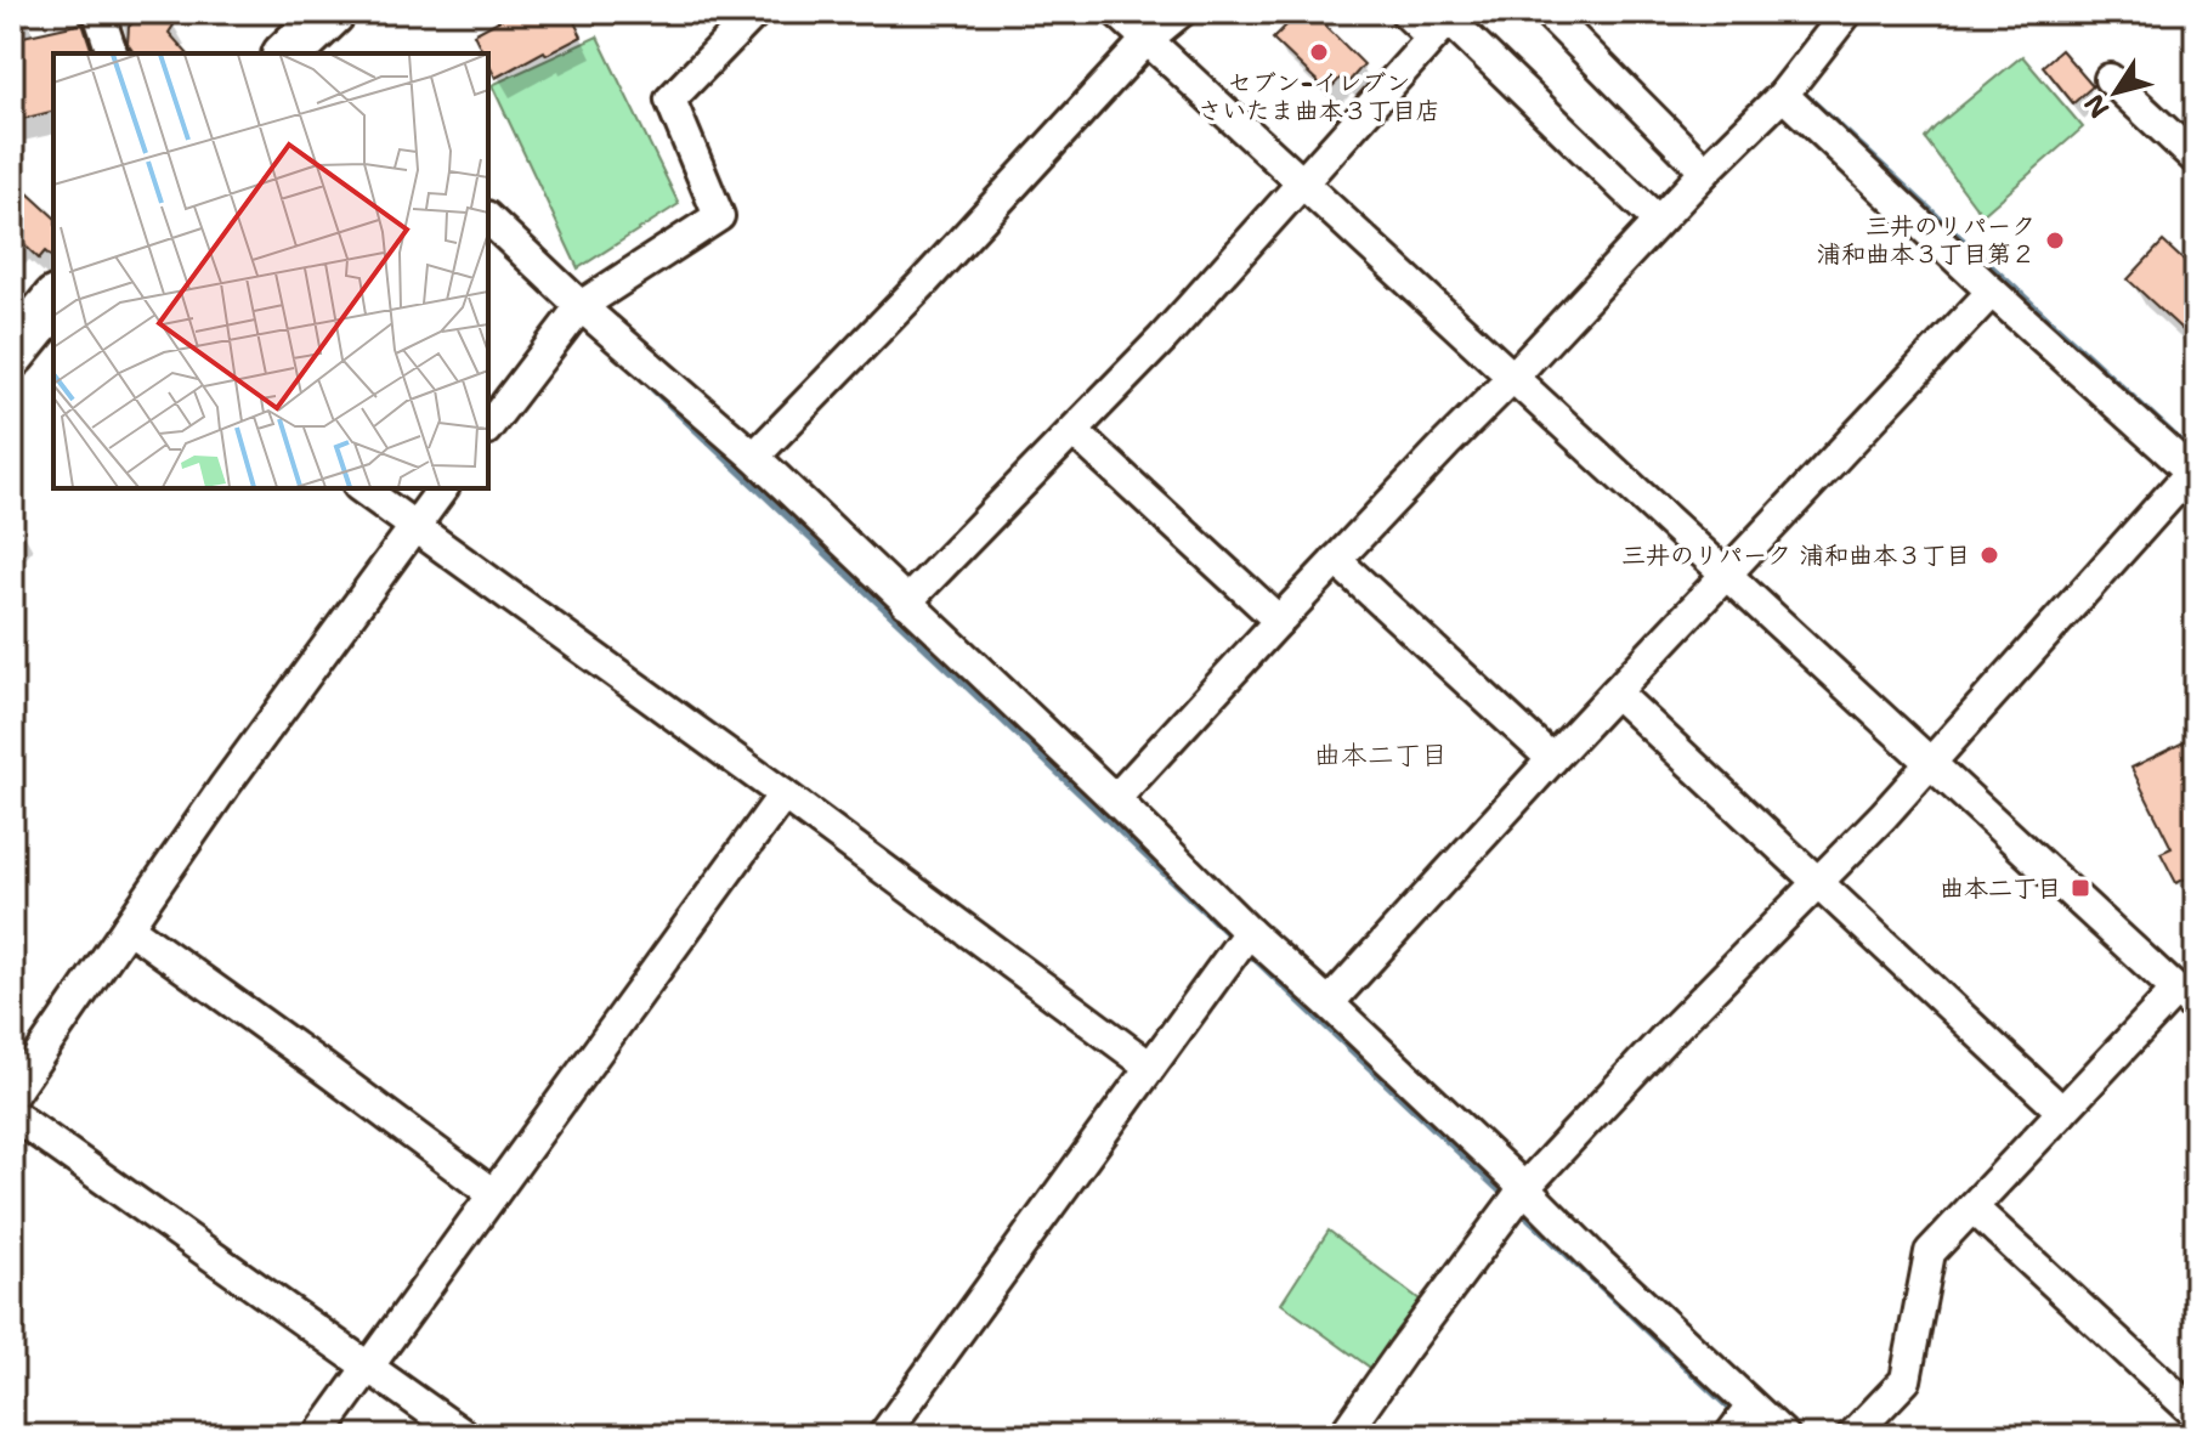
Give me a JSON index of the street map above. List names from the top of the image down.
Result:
{
  "districts": ["曲本二丁目"],
  "places": {
    "other": ["セブン-イレブン さいたま曲本３丁目店", "三井のリパーク 浦和曲本３丁目第２", "三井のリパーク 浦和曲本３丁目"],
    "transit": ["曲本二丁目"]
  },
  "north": "bottom left"
}
